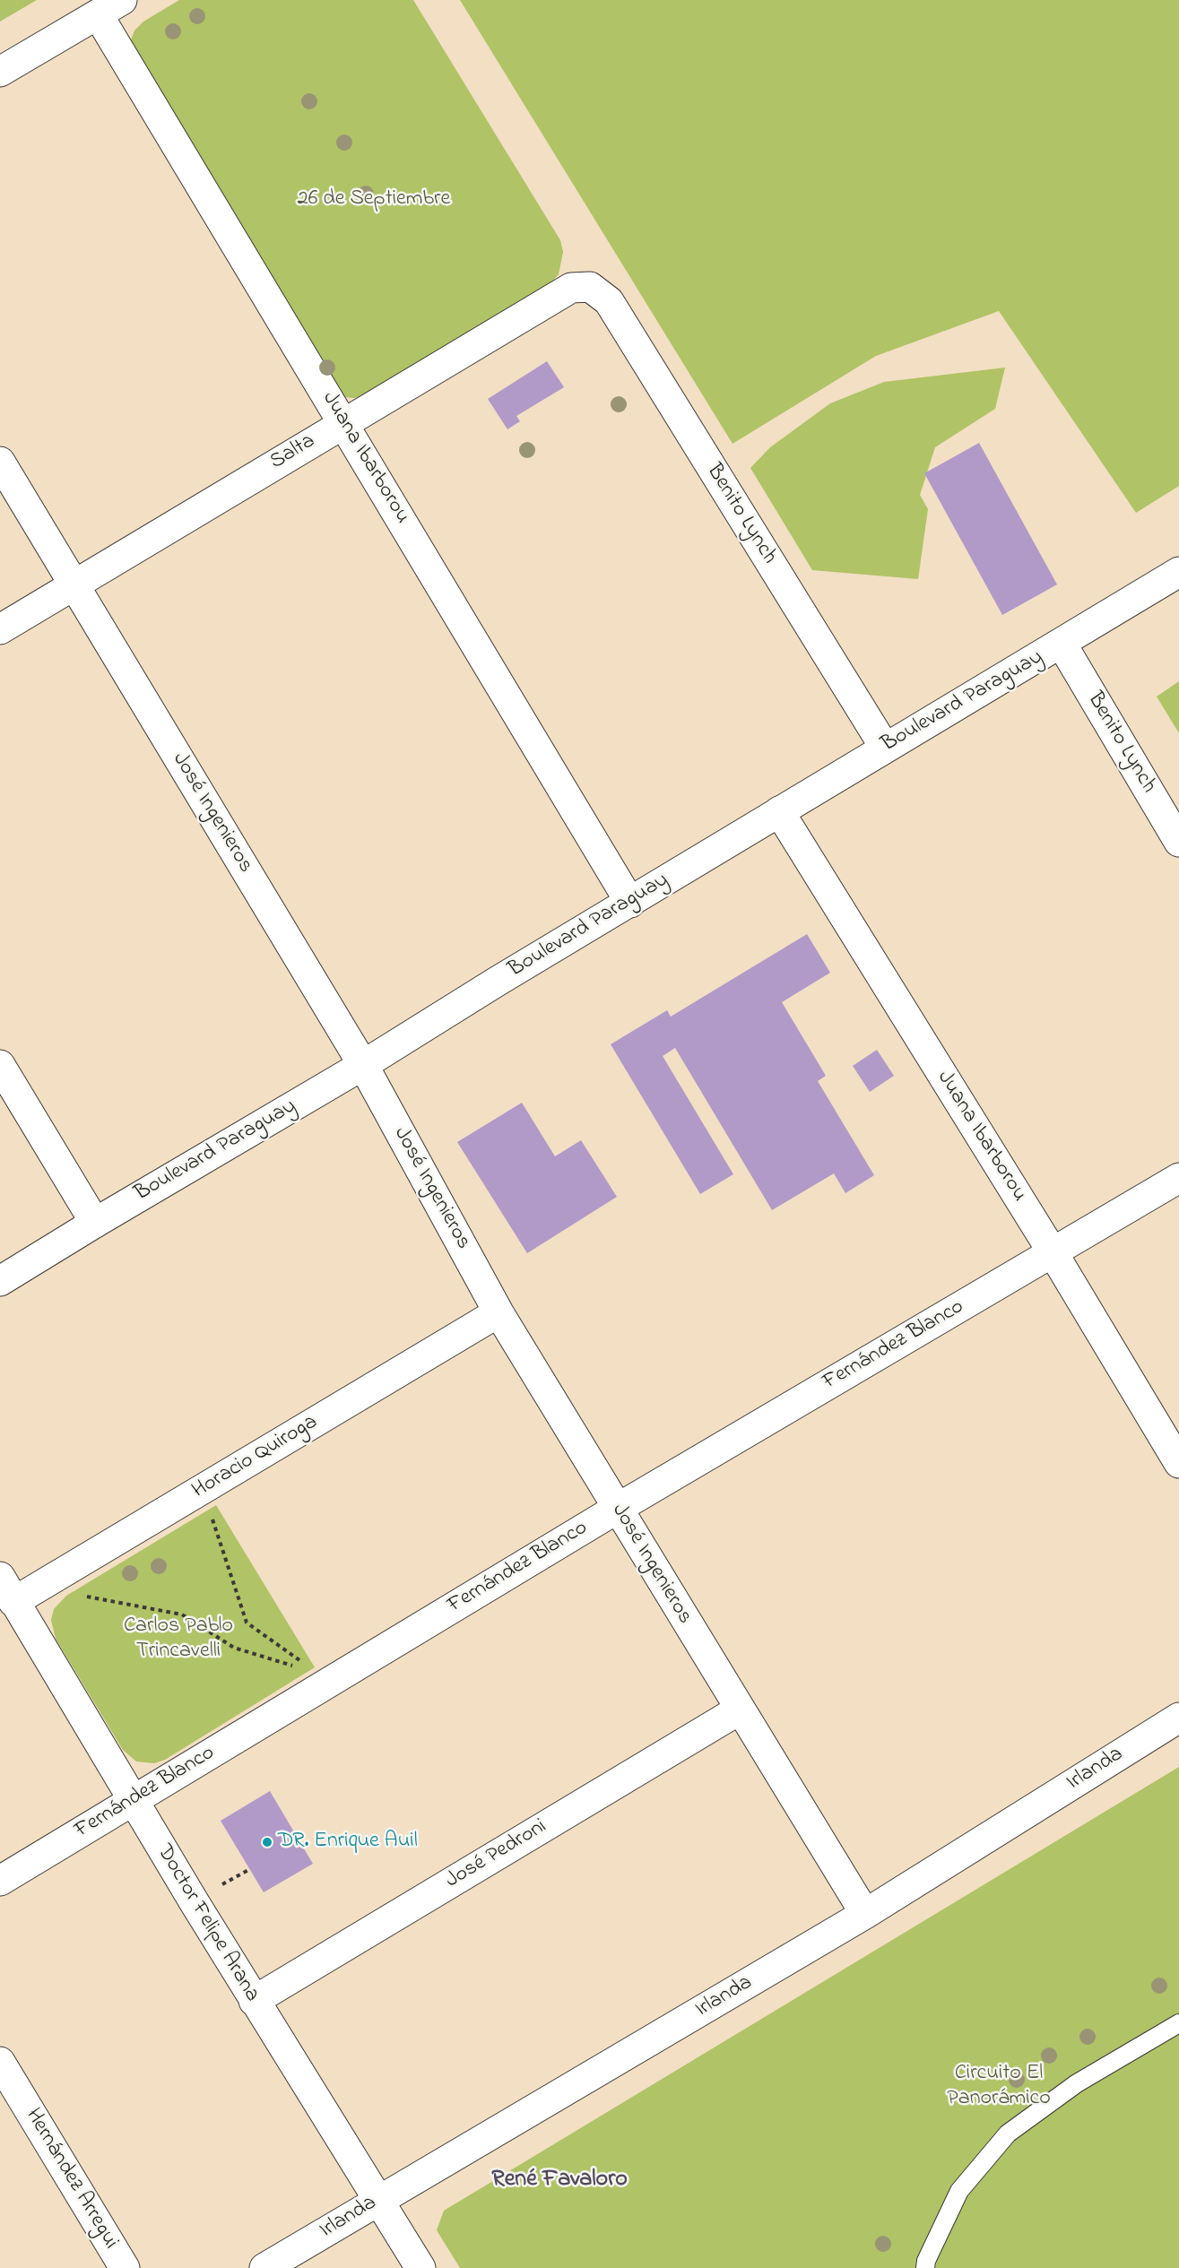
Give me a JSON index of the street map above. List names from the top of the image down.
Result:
{
  "streets": {
    "street": [
      "Salta",
      "Juana Ibarborou",
      "Benito Lynch",
      "Boulevard Paraguay",
      "José Ingenieros",
      "Fernández Blanco",
      "Horacio Quiroga",
      "Irlanda",
      "José Pedroni",
      "Doctor Felipe Arana",
      "Hernández Arregui"
    ]
  },
  "crossings": [
    ["Salta", "Juana Ibarborou"],
    ["Salta", "Benito Lynch"],
    ["Salta", "José Ingenieros"],
    ["Juana Ibarborou", "Boulevard Paraguay"],
    ["Juana Ibarborou", "Fernández Blanco"],
    ["Benito Lynch", "Boulevard Paraguay"],
    ["Boulevard Paraguay", "José Ingenieros"],
    ["José Ingenieros", "Fernández Blanco"],
    ["José Ingenieros", "Horacio Quiroga"],
    ["José Ingenieros", "Irlanda"],
    ["José Ingenieros", "José Pedroni"],
    ["Fernández Blanco", "Doctor Felipe Arana"],
    ["Horacio Quiroga", "Doctor Felipe Arana"],
    ["Irlanda", "Doctor Felipe Arana"],
    ["José Pedroni", "Doctor Felipe Arana"]
  ],
  "districts": ["René Favaloro"],
  "parks": ["26 de Septiembre", "Carlos Pablo Trincavelli", "Circuito El Panorámico"],
  "places": ["DR. Enrique Auil"]
}
